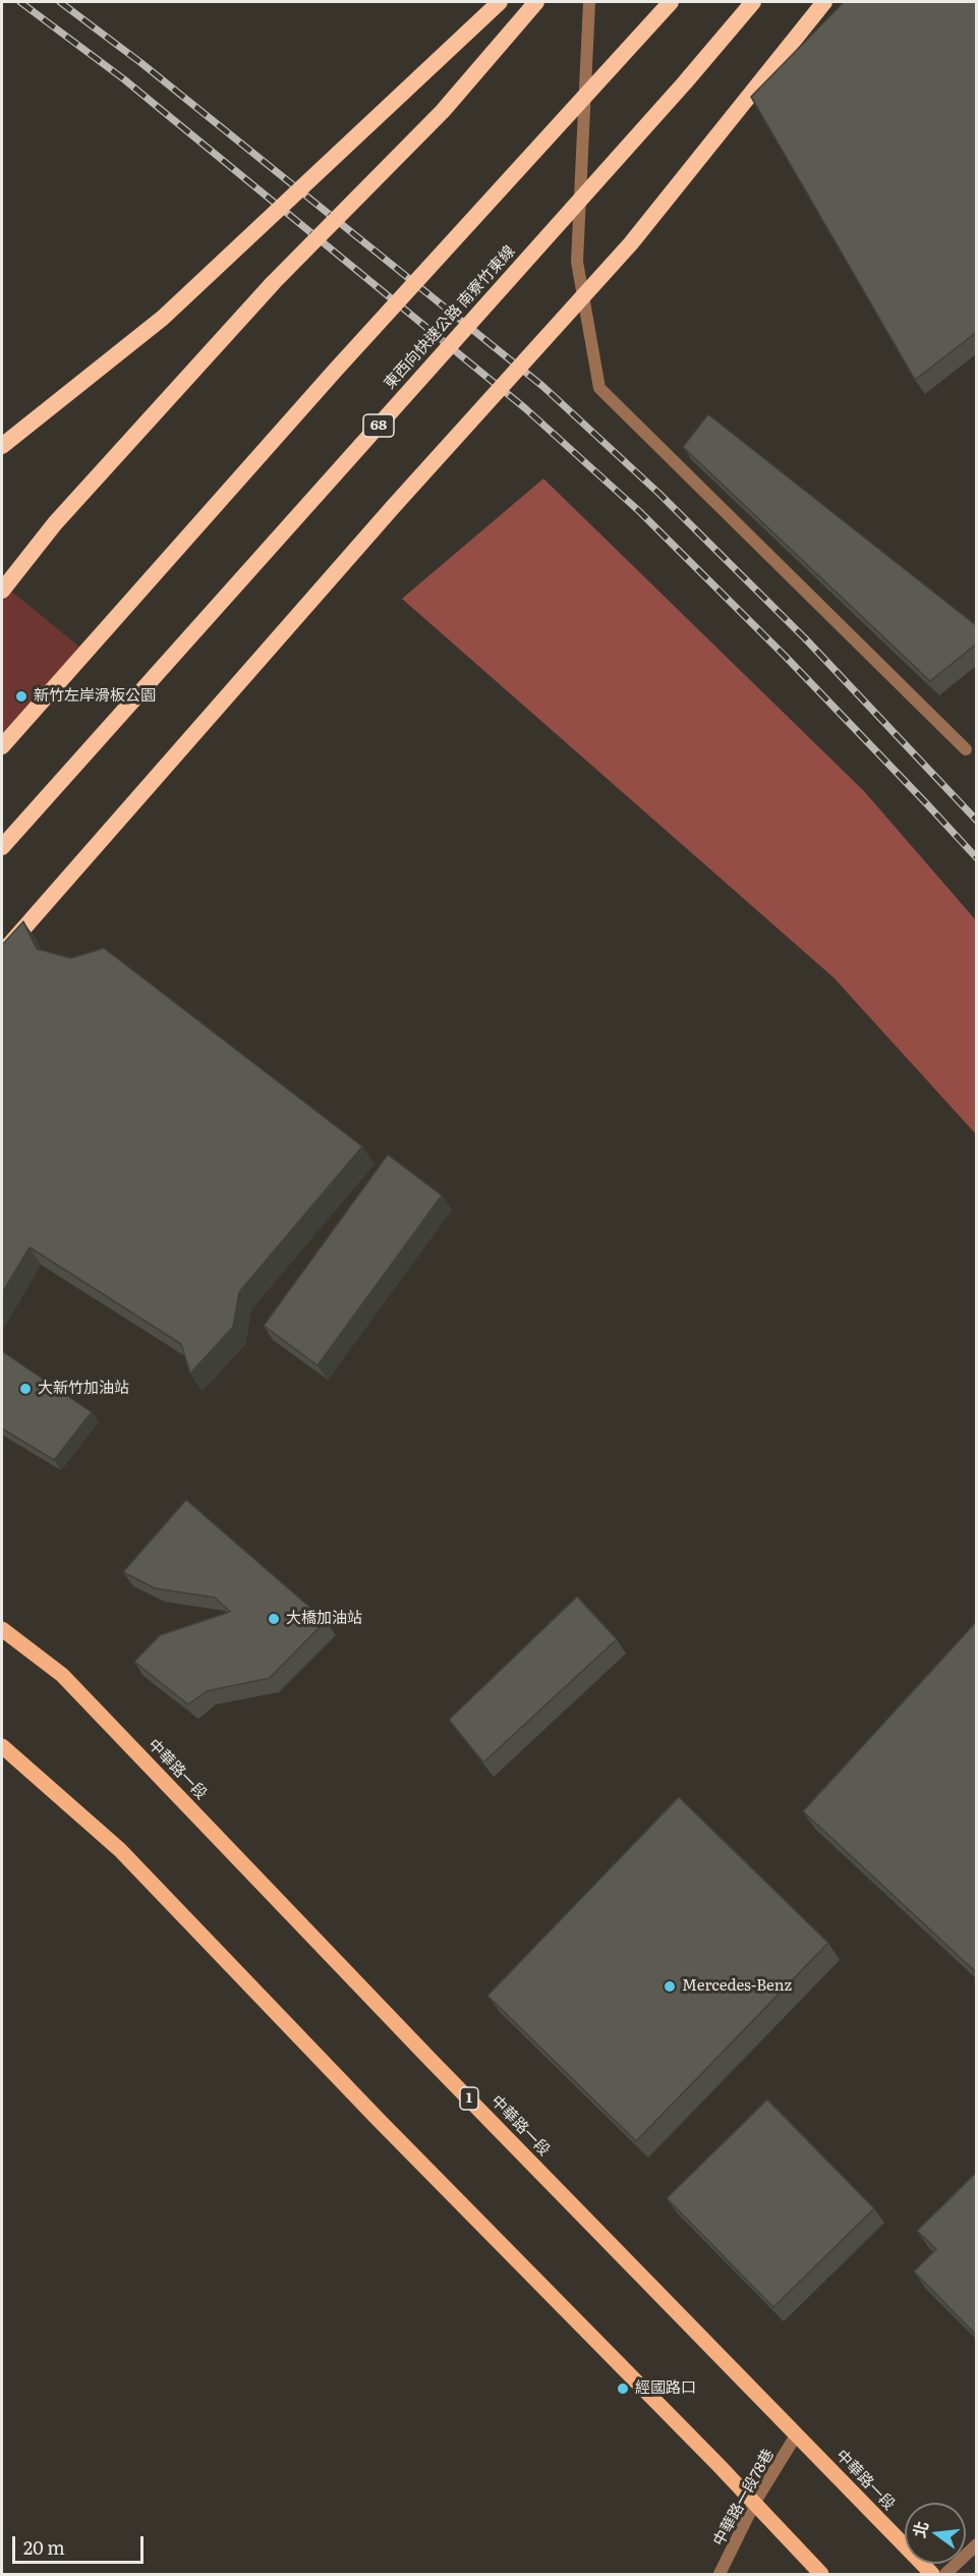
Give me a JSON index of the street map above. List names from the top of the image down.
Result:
{
  "streets": {
    "highway": ["東西向快速公路 南寮竹東線", "68"],
    "main road": ["中華路一段", "1"],
    "lane": ["中華路一段78巷"]
  },
  "crossings": [
    ["中華路一段", "中華路一段78巷"]
  ],
  "places": [
    "新竹左岸滑板公園",
    "大新竹加油站",
    "大橋加油站",
    "Mercedes-Benz",
    "經國路口"
  ],
  "scale_bar": "20 m",
  "north": "left"
}
